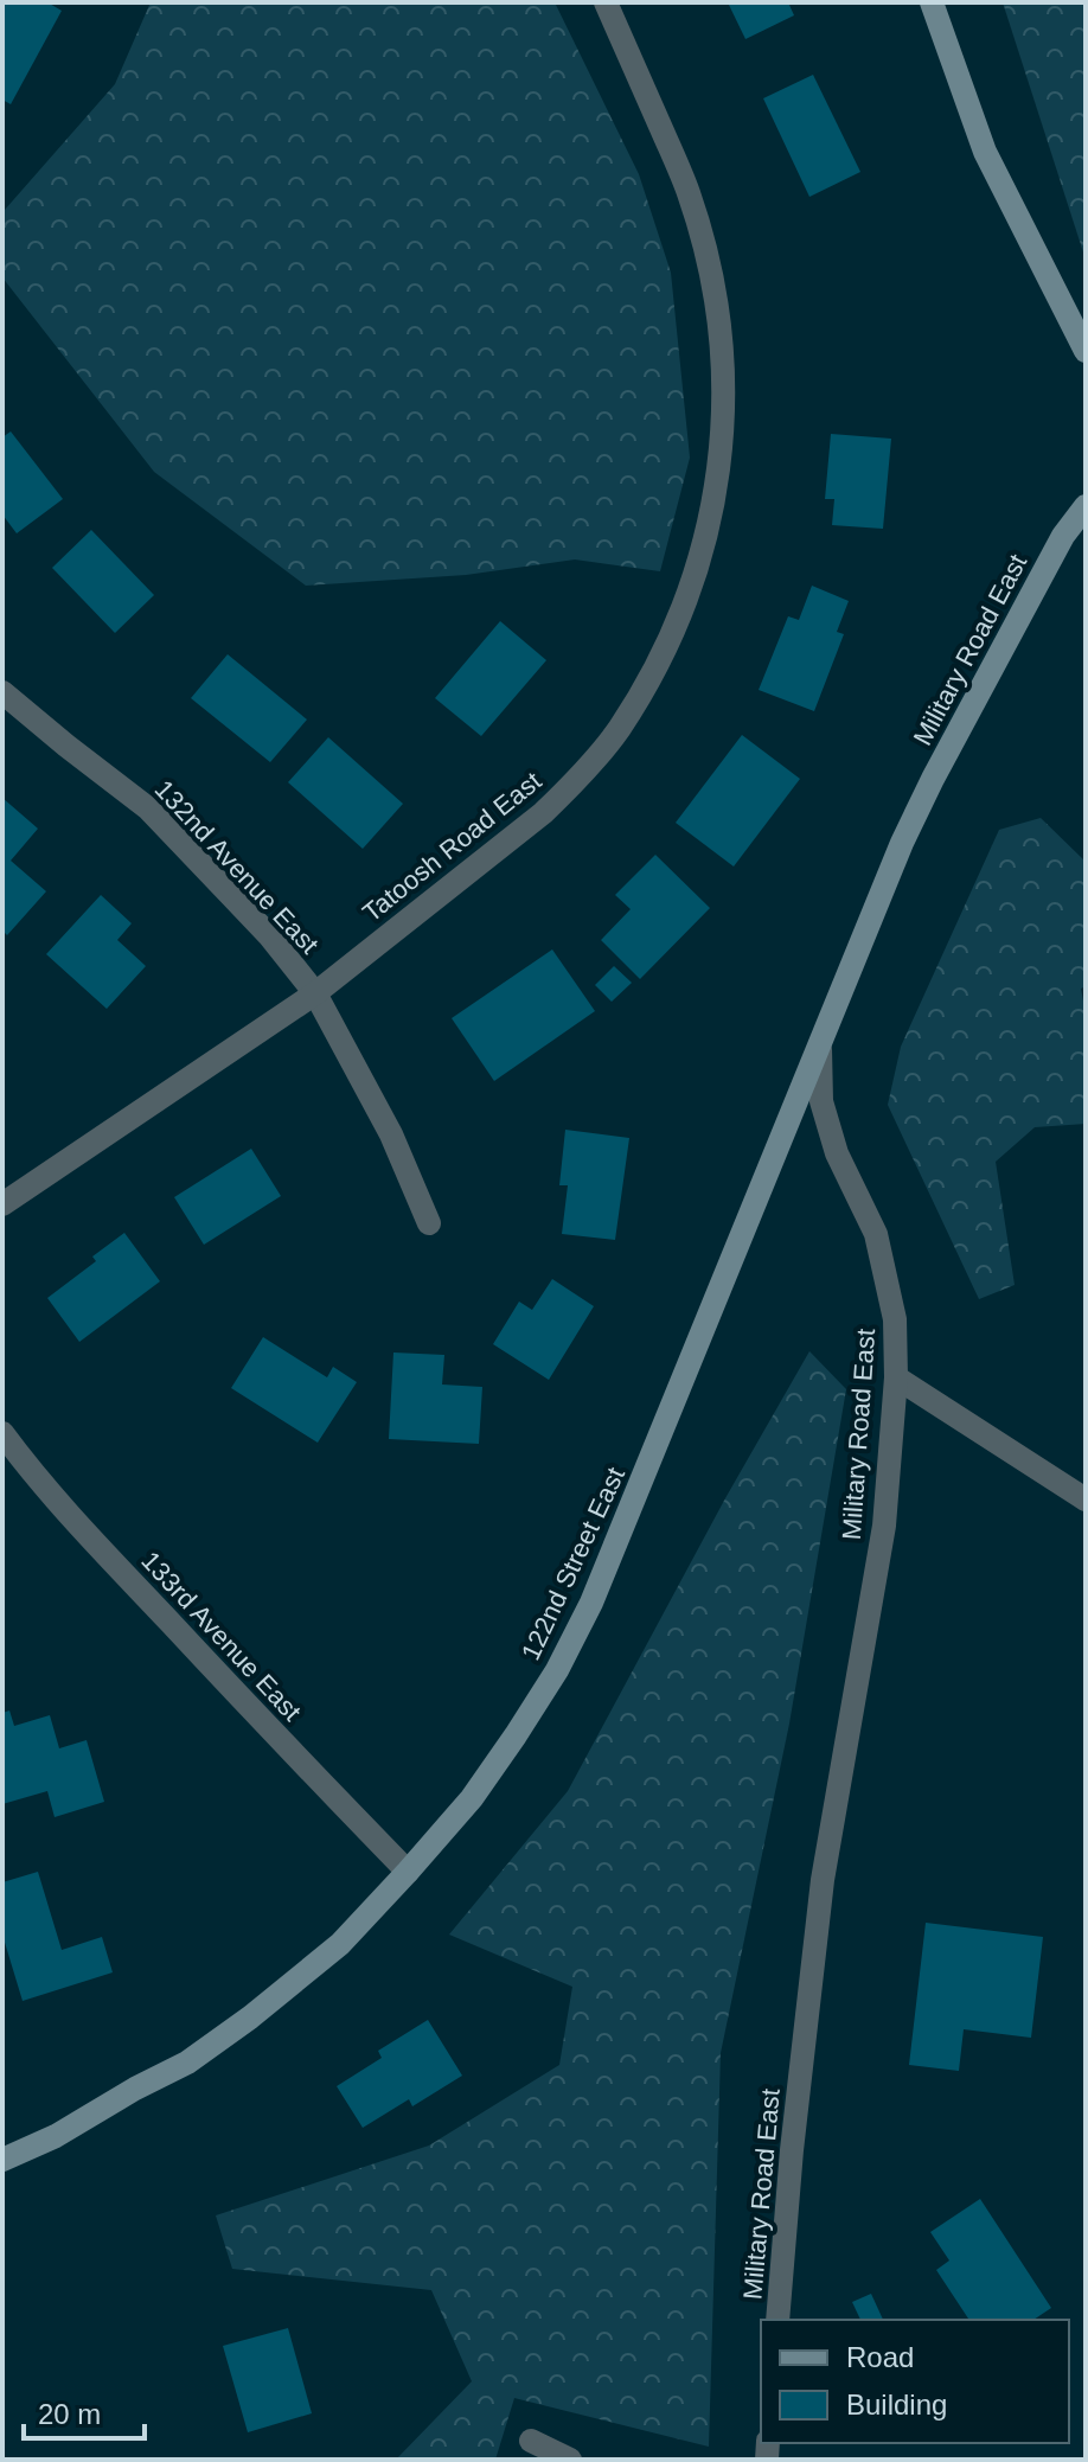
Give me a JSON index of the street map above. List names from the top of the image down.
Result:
{
  "streets": {
    "main road": ["Military Road East", "122nd Street East"],
    "street": ["Tatoosh Road East", "132nd Avenue East", "133rd Avenue East"]
  },
  "crossings": [
    ["Military Road East", "122nd Street East"],
    ["Tatoosh Road East", "132nd Avenue East"],
    ["122nd Street East", "133rd Avenue East"]
  ],
  "legend": ["Road", "Building"],
  "scale_bar": "20 m"
}
